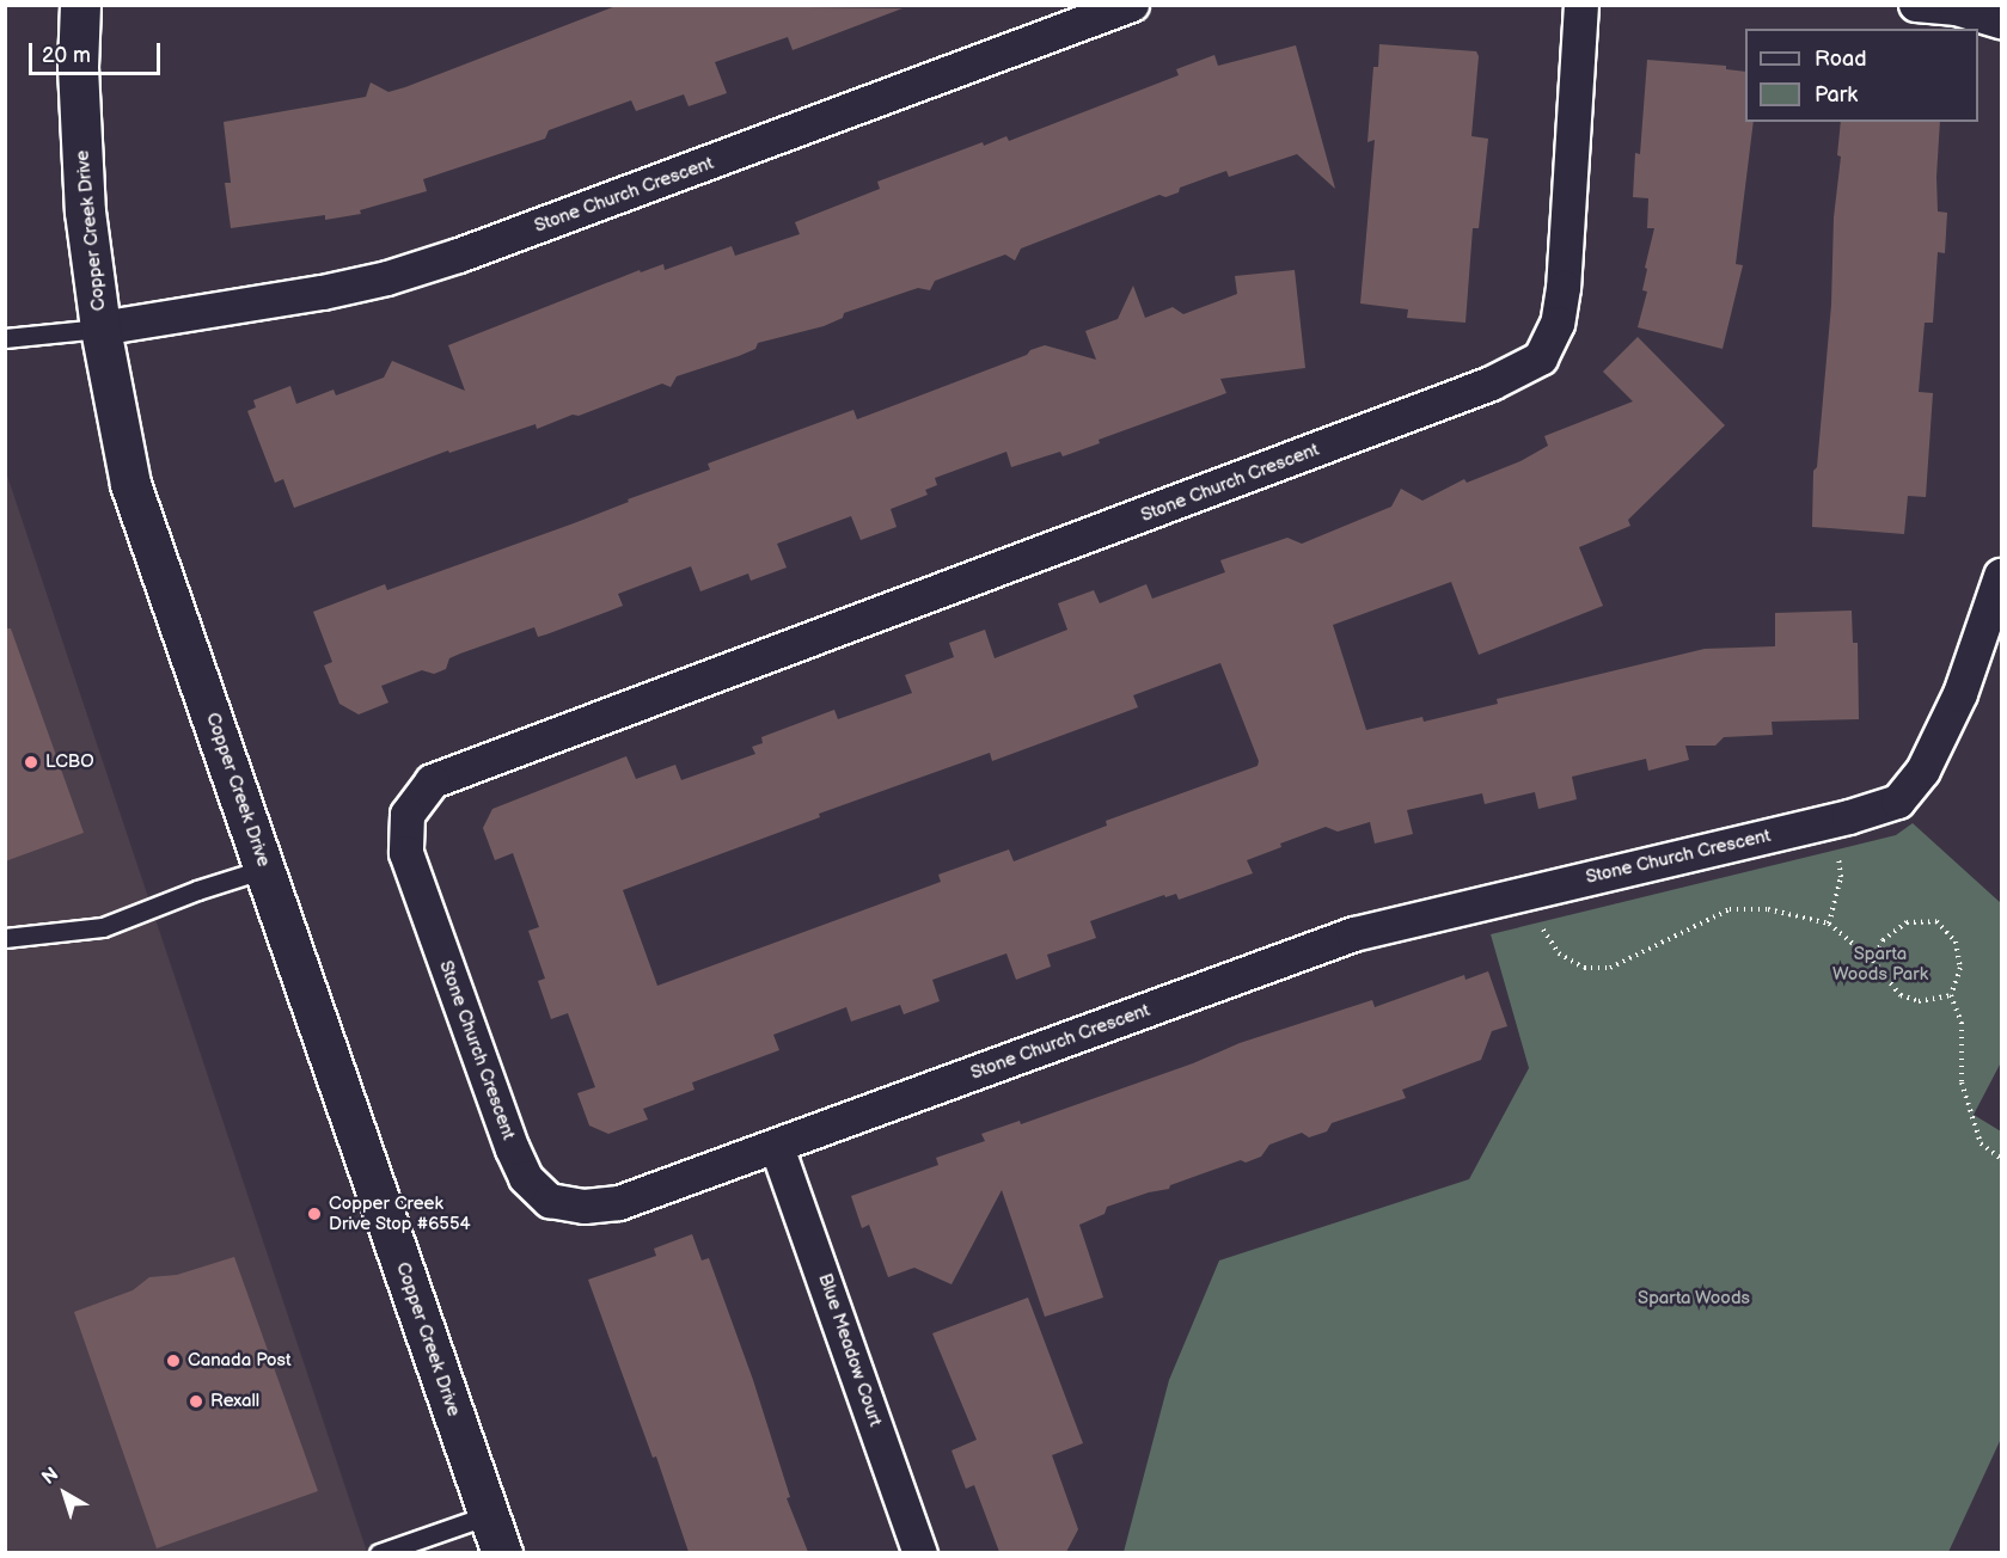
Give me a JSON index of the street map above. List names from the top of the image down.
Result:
{
  "streets": {
    "street": ["Stone Church Crescent", "Copper Creek Drive", "Blue Meadow Court"]
  },
  "crossings": [
    ["Stone Church Crescent", "Copper Creek Drive"],
    ["Stone Church Crescent", "Blue Meadow Court"]
  ],
  "parks": ["Sparta Woods Park", "Sparta Woods"],
  "places": [
    "LCBO",
    "Copper Creek Drive Stop #6554",
    "Canada Post",
    "Rexall"
  ],
  "legend": ["Road", "Park"],
  "scale_bar": "20 m",
  "north": "top left"
}
